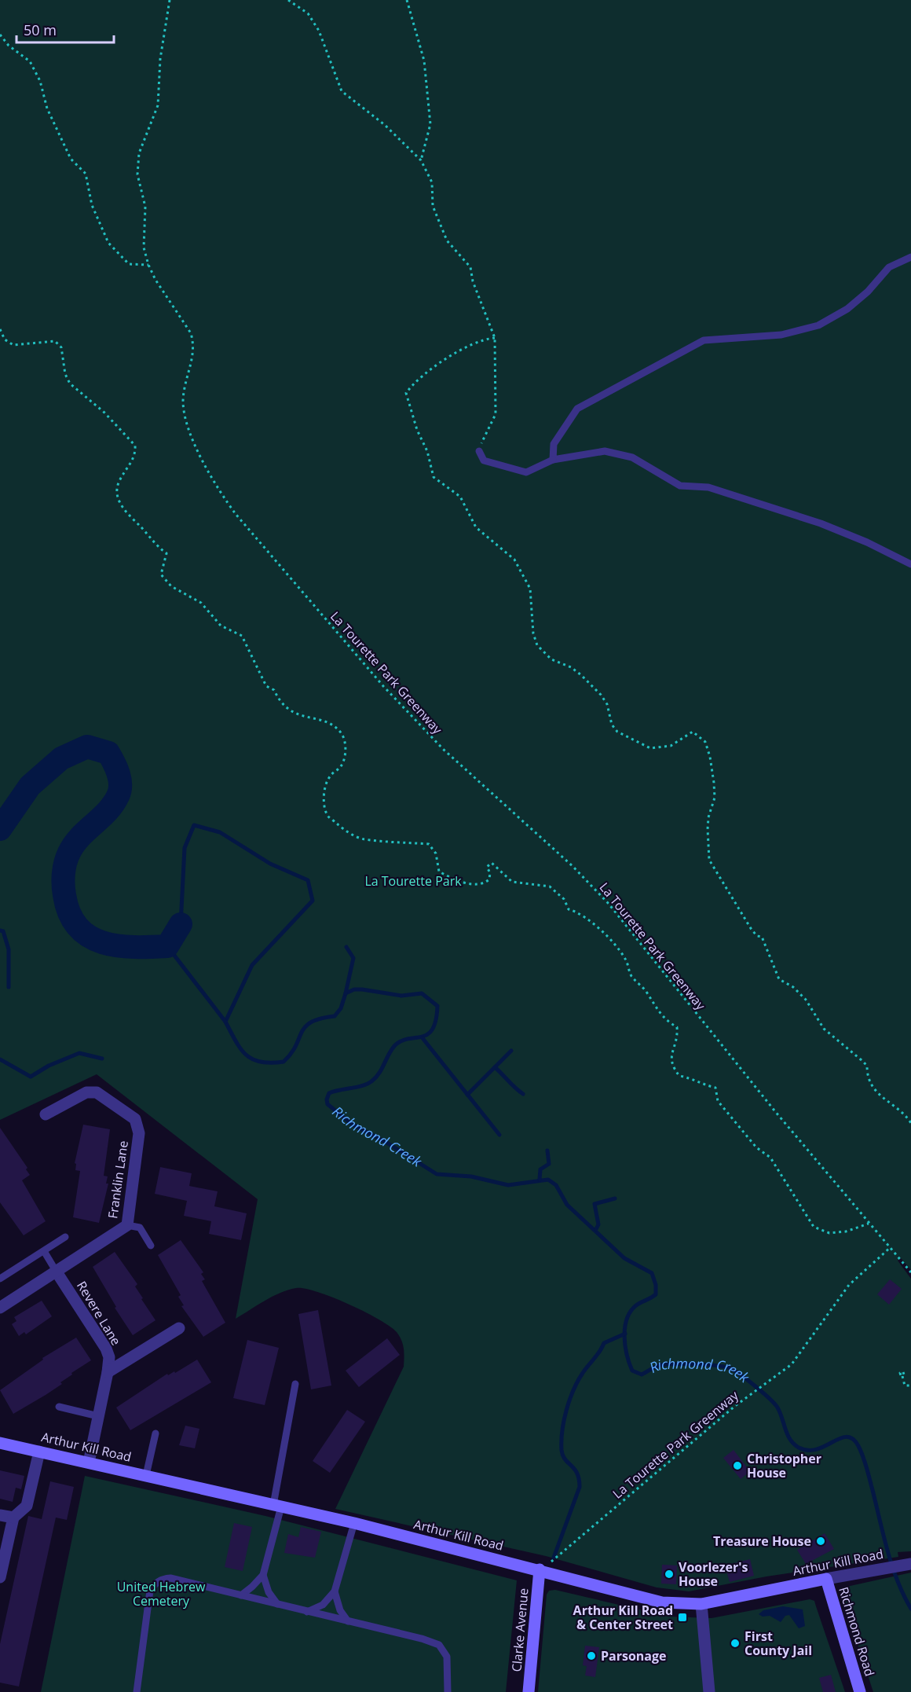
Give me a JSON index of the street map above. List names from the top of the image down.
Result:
{
  "streets": {
    "street": [
      "Franklin Lane",
      "Revere Lane",
      "Arthur Kill Road",
      "Clarke Avenue",
      "Richmond Road"
    ],
    "path": ["La Tourette Park Greenway"]
  },
  "crossings": [
    ["La Tourette Park Greenway", "Arthur Kill Road"],
    ["La Tourette Park Greenway", "Clarke Avenue"],
    ["Franklin Lane", "Revere Lane"],
    ["Revere Lane", "Arthur Kill Road"],
    ["Arthur Kill Road", "Clarke Avenue"],
    ["Arthur Kill Road", "Richmond Road"]
  ],
  "water": ["Richmond Creek"],
  "parks": ["La Tourette Park", "United Hebrew Cemetery"],
  "places": {
    "other": [
      "Christopher House",
      "Treasure House",
      "Voorlezer's House",
      "First County Jail",
      "Parsonage"
    ],
    "transit": ["Arthur Kill Road & Center Street"]
  },
  "scale_bar": "50 m"
}
